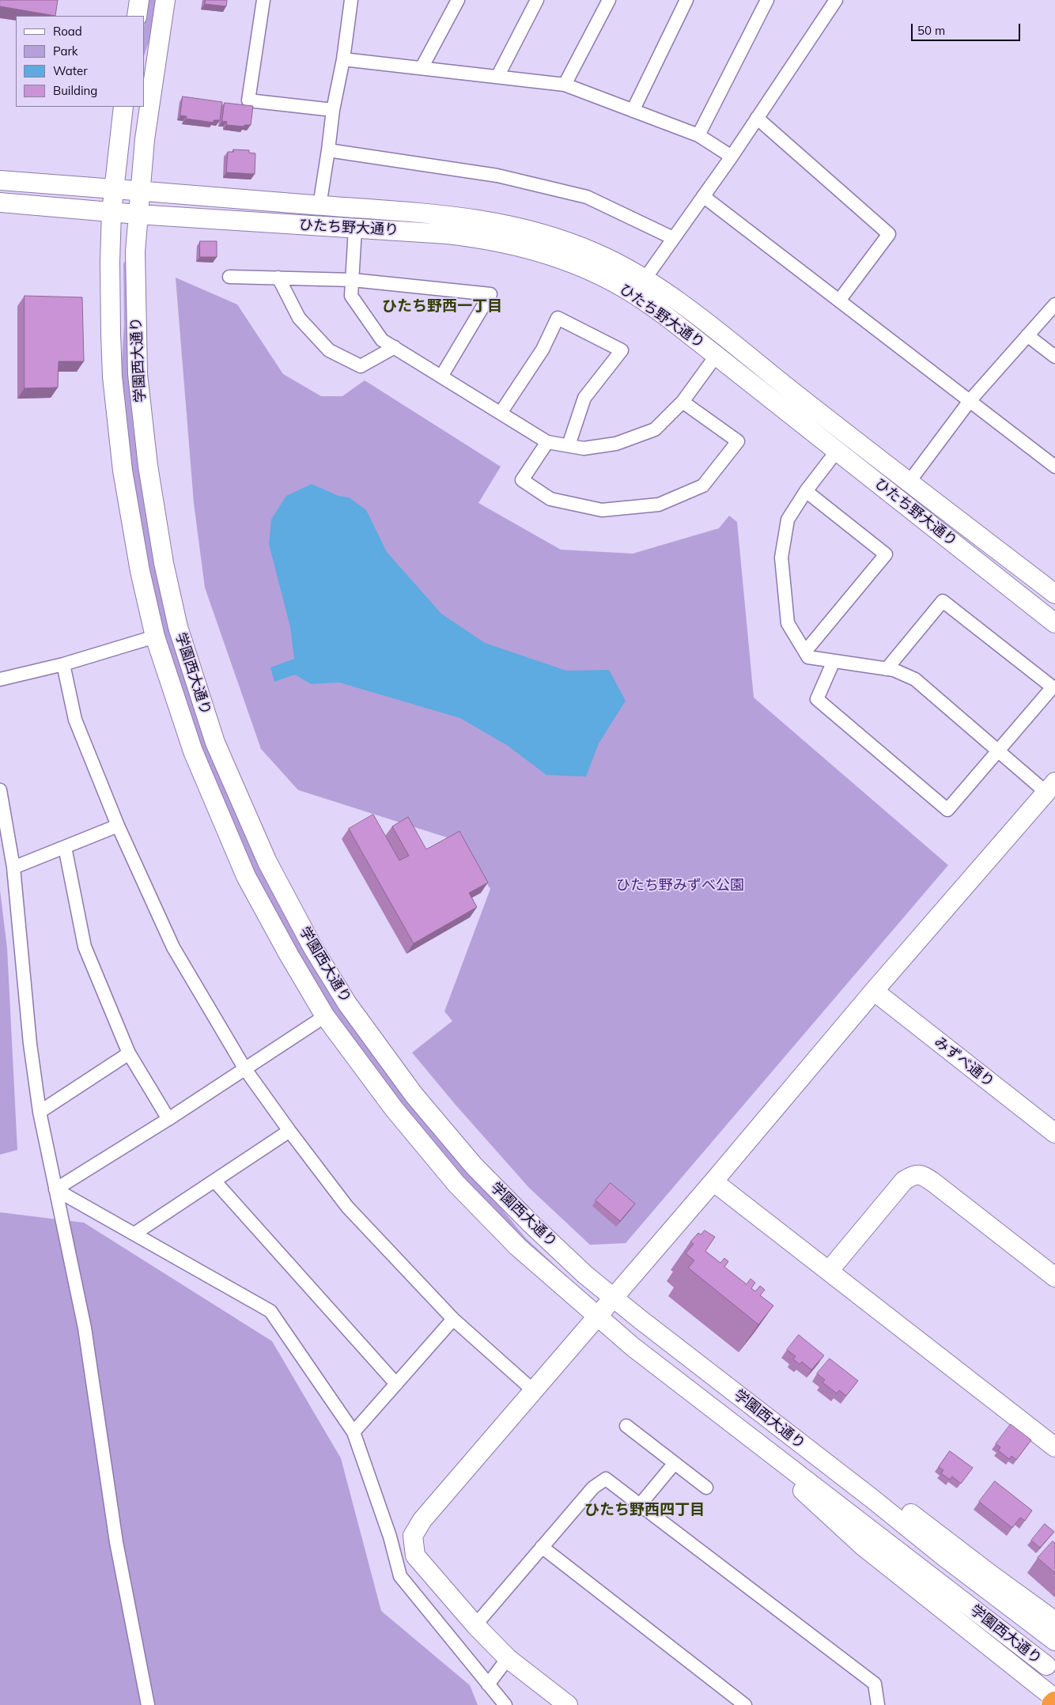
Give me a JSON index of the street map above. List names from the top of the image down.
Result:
{
  "streets": {
    "main road": ["ひたち野大通り", "学園西大通り", "みずべ通り"]
  },
  "crossings": [
    ["ひたち野大通り", "学園西大通り"]
  ],
  "districts": ["ひたち野西一丁目", "ひたち野西四丁目"],
  "parks": ["ひたち野みずべ公園"],
  "legend": [
    "Road",
    "Park",
    "Water",
    "Building"
  ],
  "scale_bar": "50 m"
}
